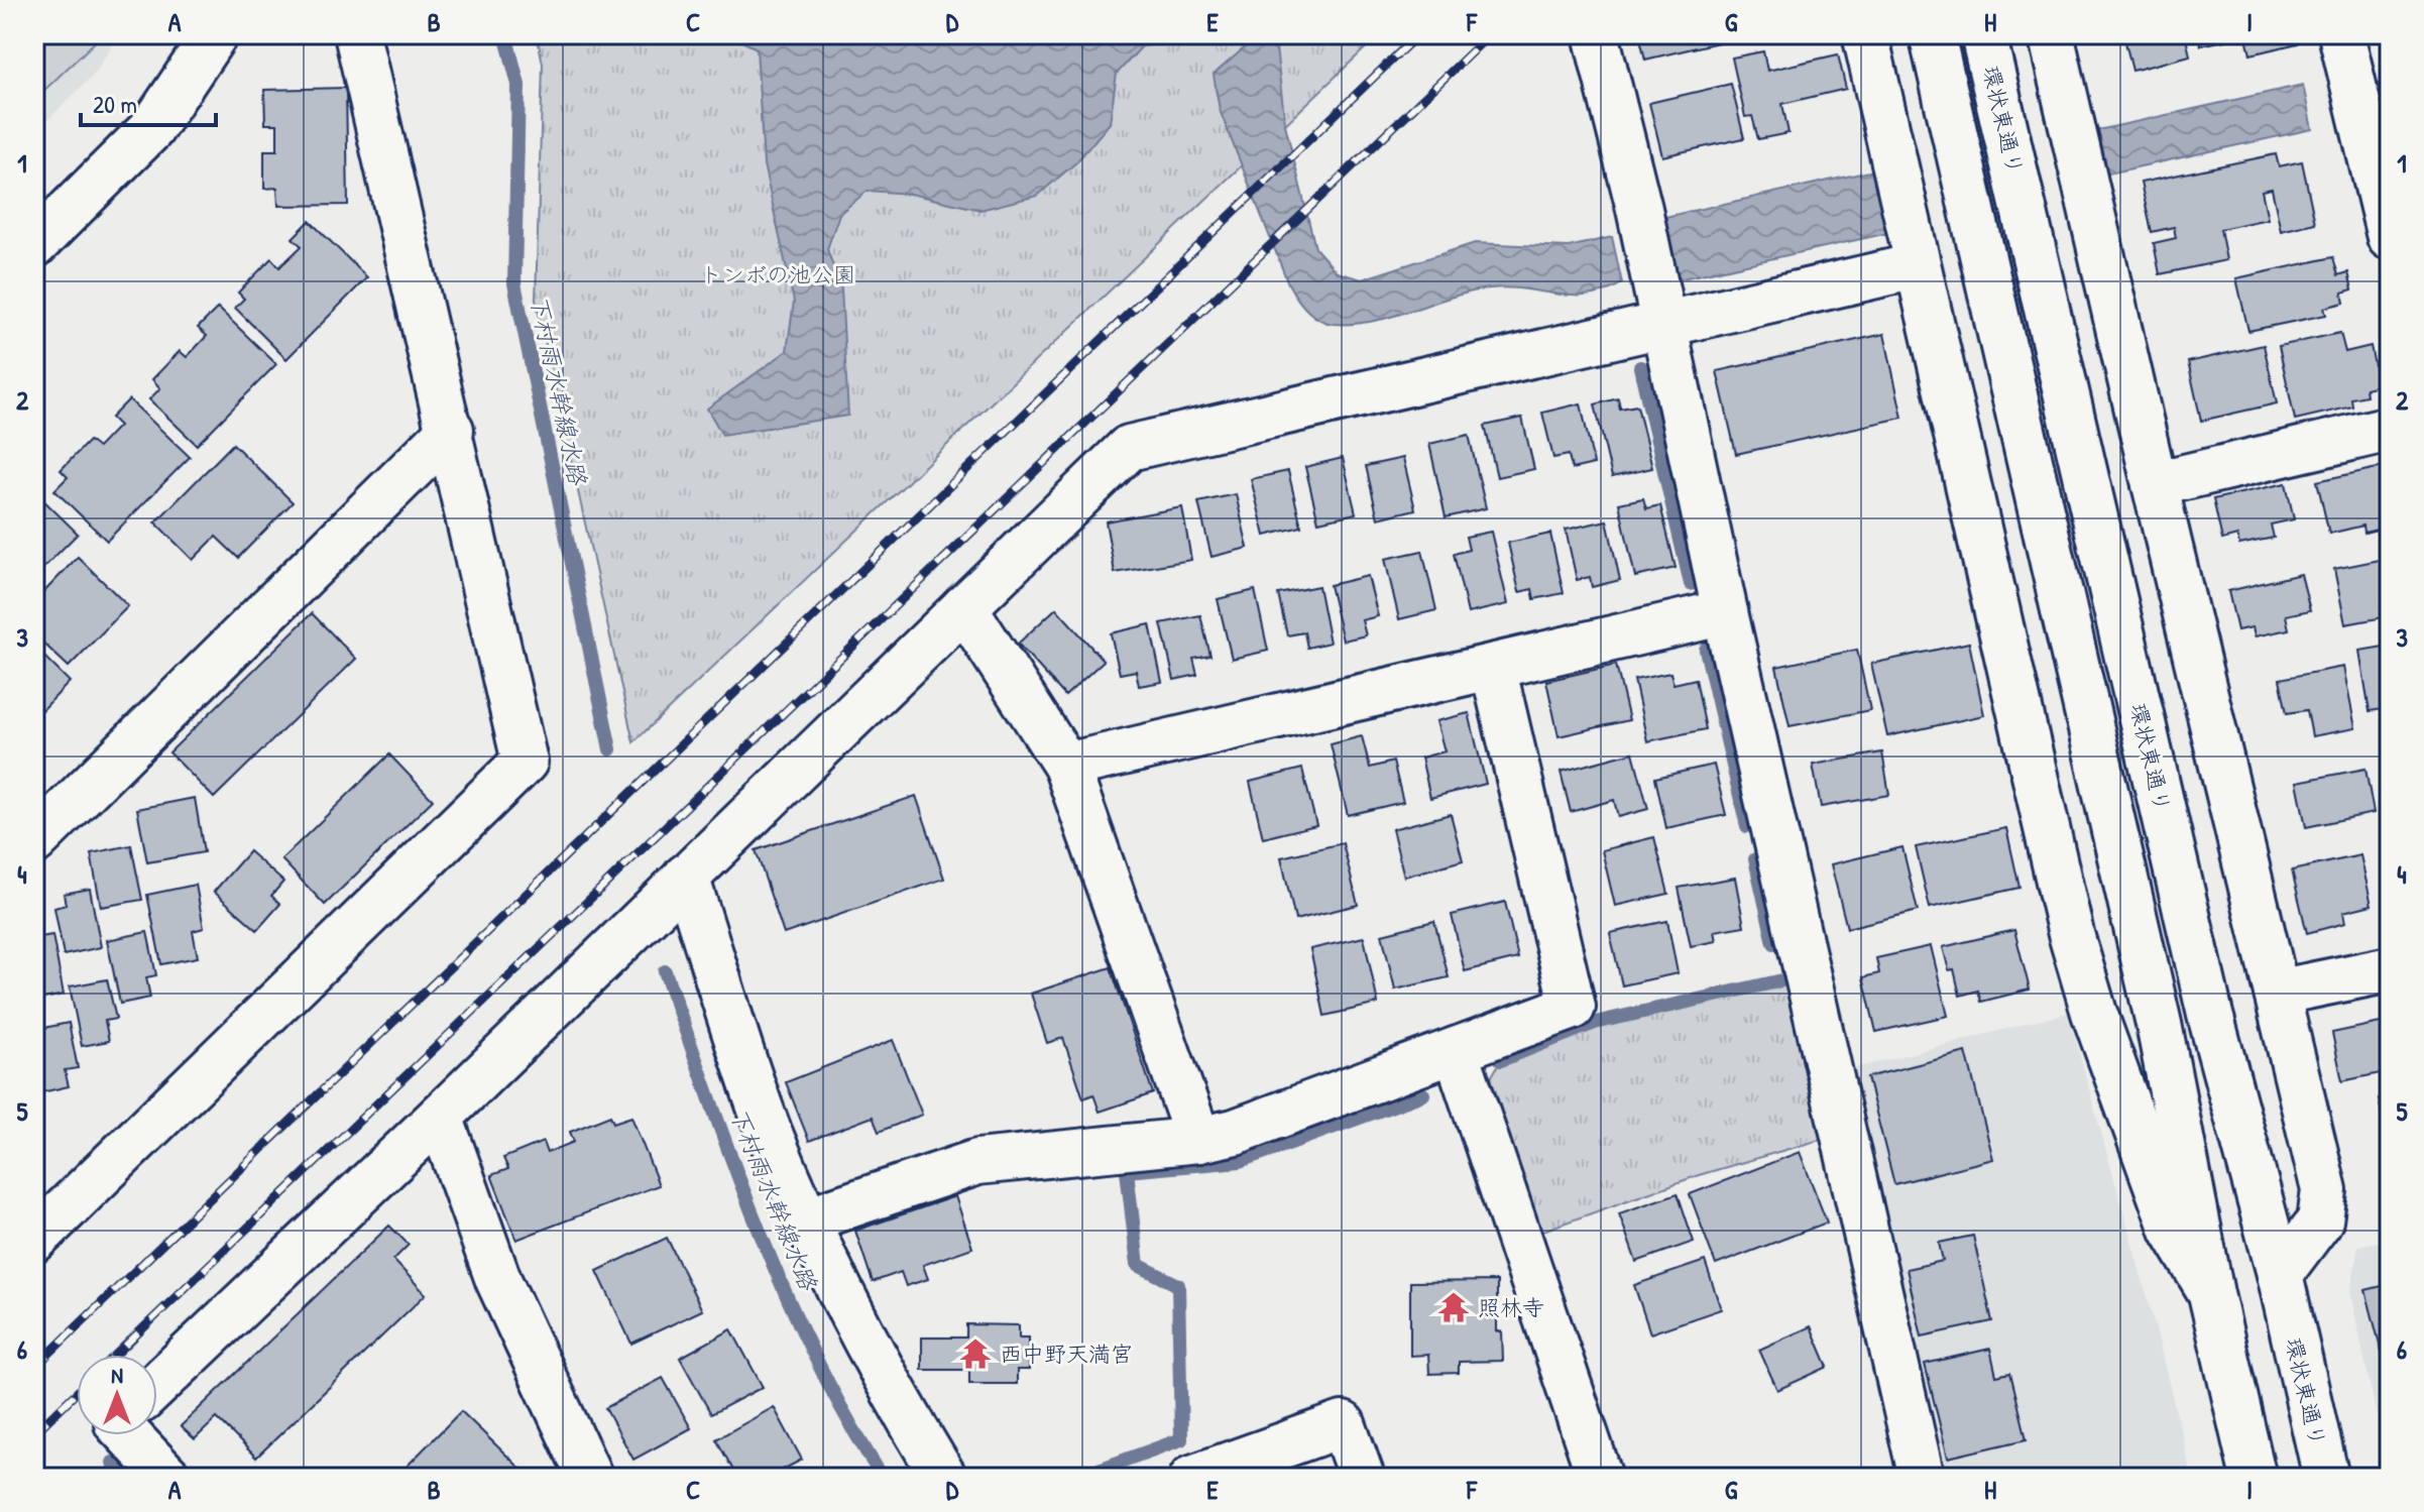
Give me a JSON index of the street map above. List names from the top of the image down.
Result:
{
  "streets": {
    "street": ["環状東通り"]
  },
  "water": ["下村雨水幹線水路"],
  "parks": ["トンボの池公園"],
  "places": {
    "temple": ["照林寺", "西中野天満宮"]
  },
  "scale_bar": "20 m",
  "north": "top",
  "grid": {
    "columns": [
      "A",
      "B",
      "C",
      "D",
      "E",
      "F",
      "G",
      "H",
      "I"
    ],
    "rows": [
      "1",
      "2",
      "3",
      "4",
      "5",
      "6"
    ]
  }
}
